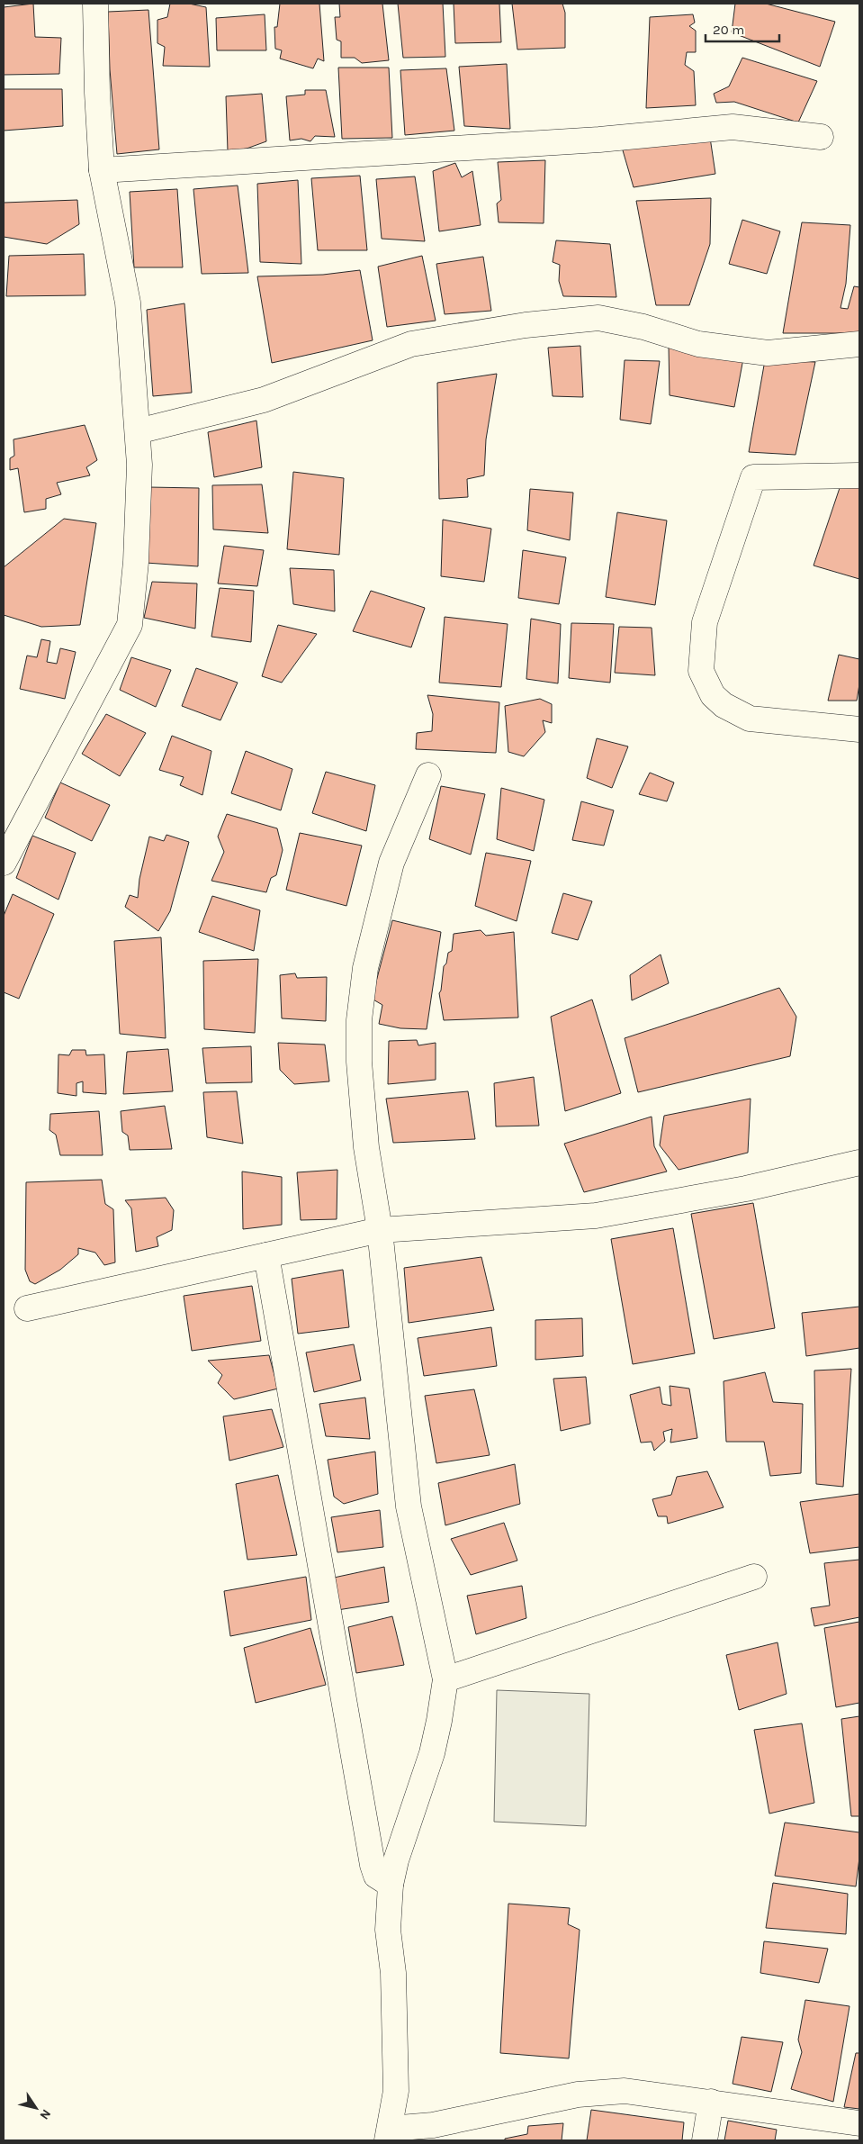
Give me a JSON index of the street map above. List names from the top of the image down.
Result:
{
  "scale_bar": "20 m",
  "north": "bottom right"
}
